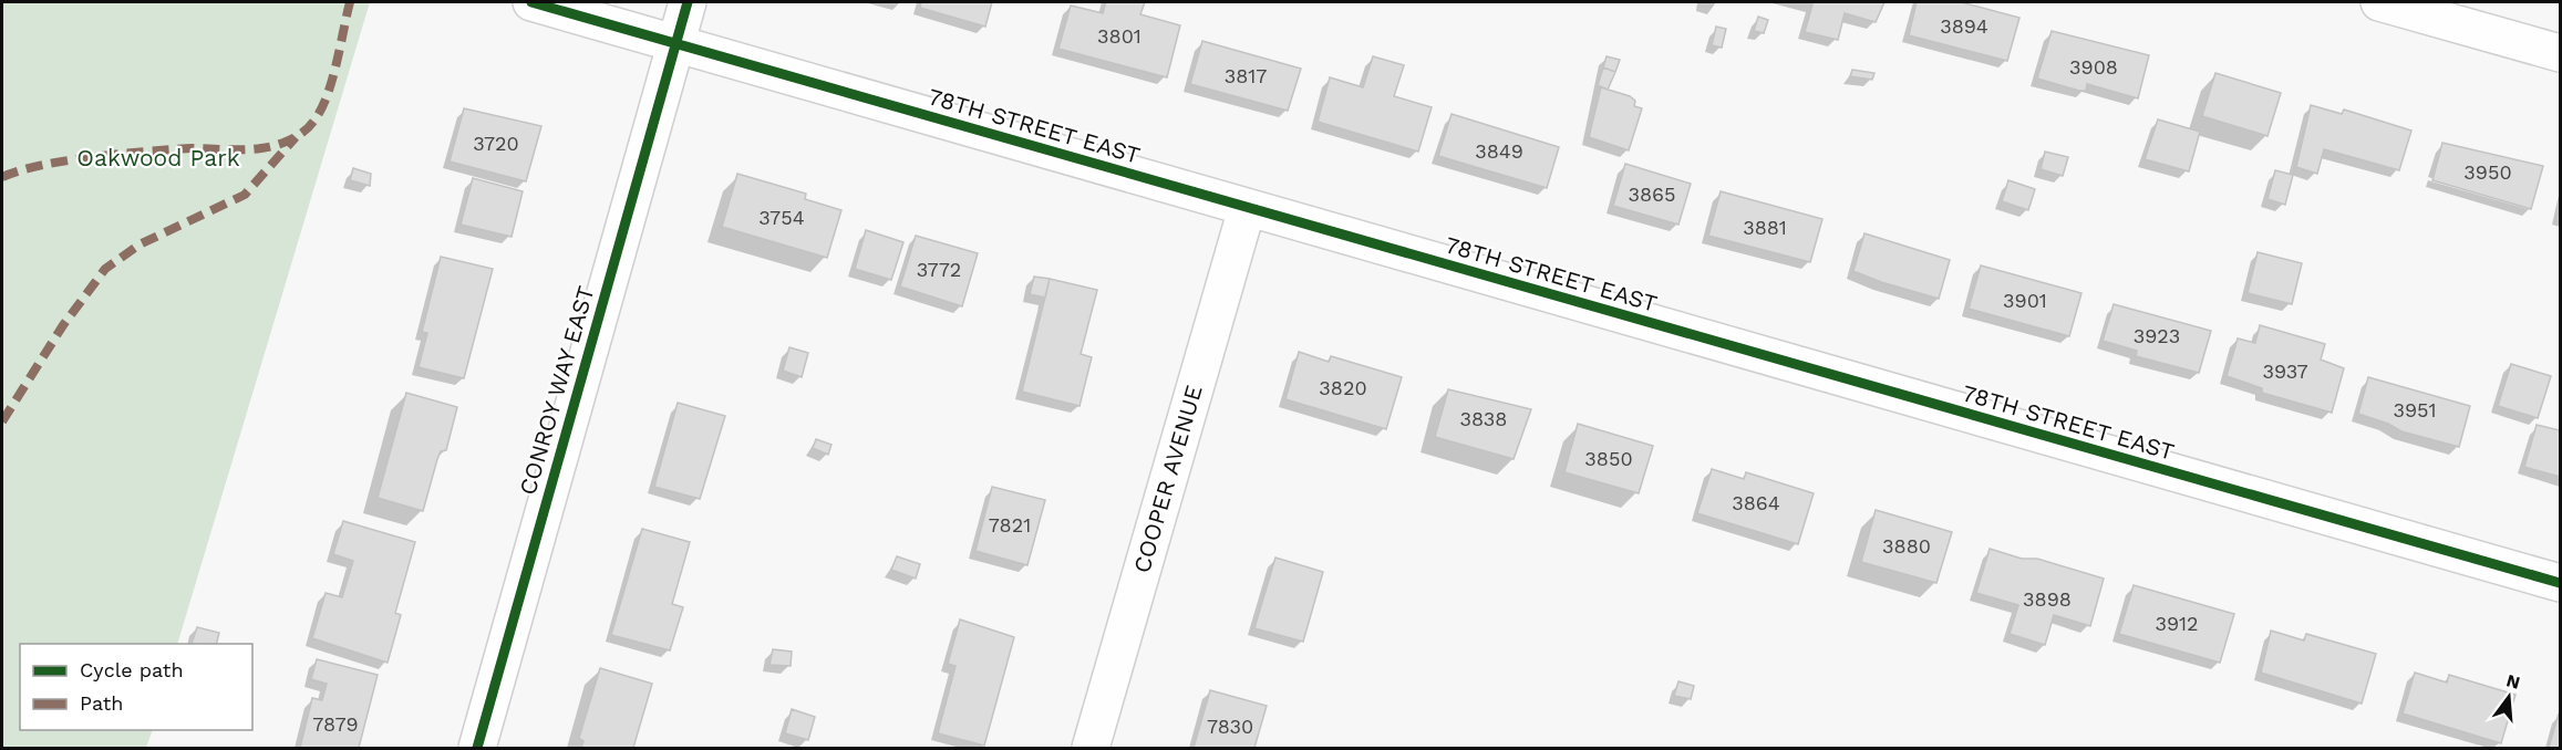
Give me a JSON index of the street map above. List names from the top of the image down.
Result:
{
  "streets": {
    "street": ["78TH STREET EAST", "CONROY WAY EAST", "COOPER AVENUE"]
  },
  "crossings": [
    ["78TH STREET EAST", "CONROY WAY EAST"],
    ["78TH STREET EAST", "COOPER AVENUE"]
  ],
  "parks": ["Oakwood Park"],
  "house_numbers": [
    "3894",
    "3801",
    "3908",
    "3817",
    "3720",
    "3849",
    "3950",
    "3865",
    "3754",
    "3881",
    "3772",
    "3901",
    "3923",
    "3937",
    "3820",
    "3951",
    "3838",
    "3850",
    "3864",
    "7821",
    "3880",
    "3898",
    "3912",
    "7879",
    "7830"
  ],
  "legend": ["Cycle path", "Path"],
  "north": "top"
}
